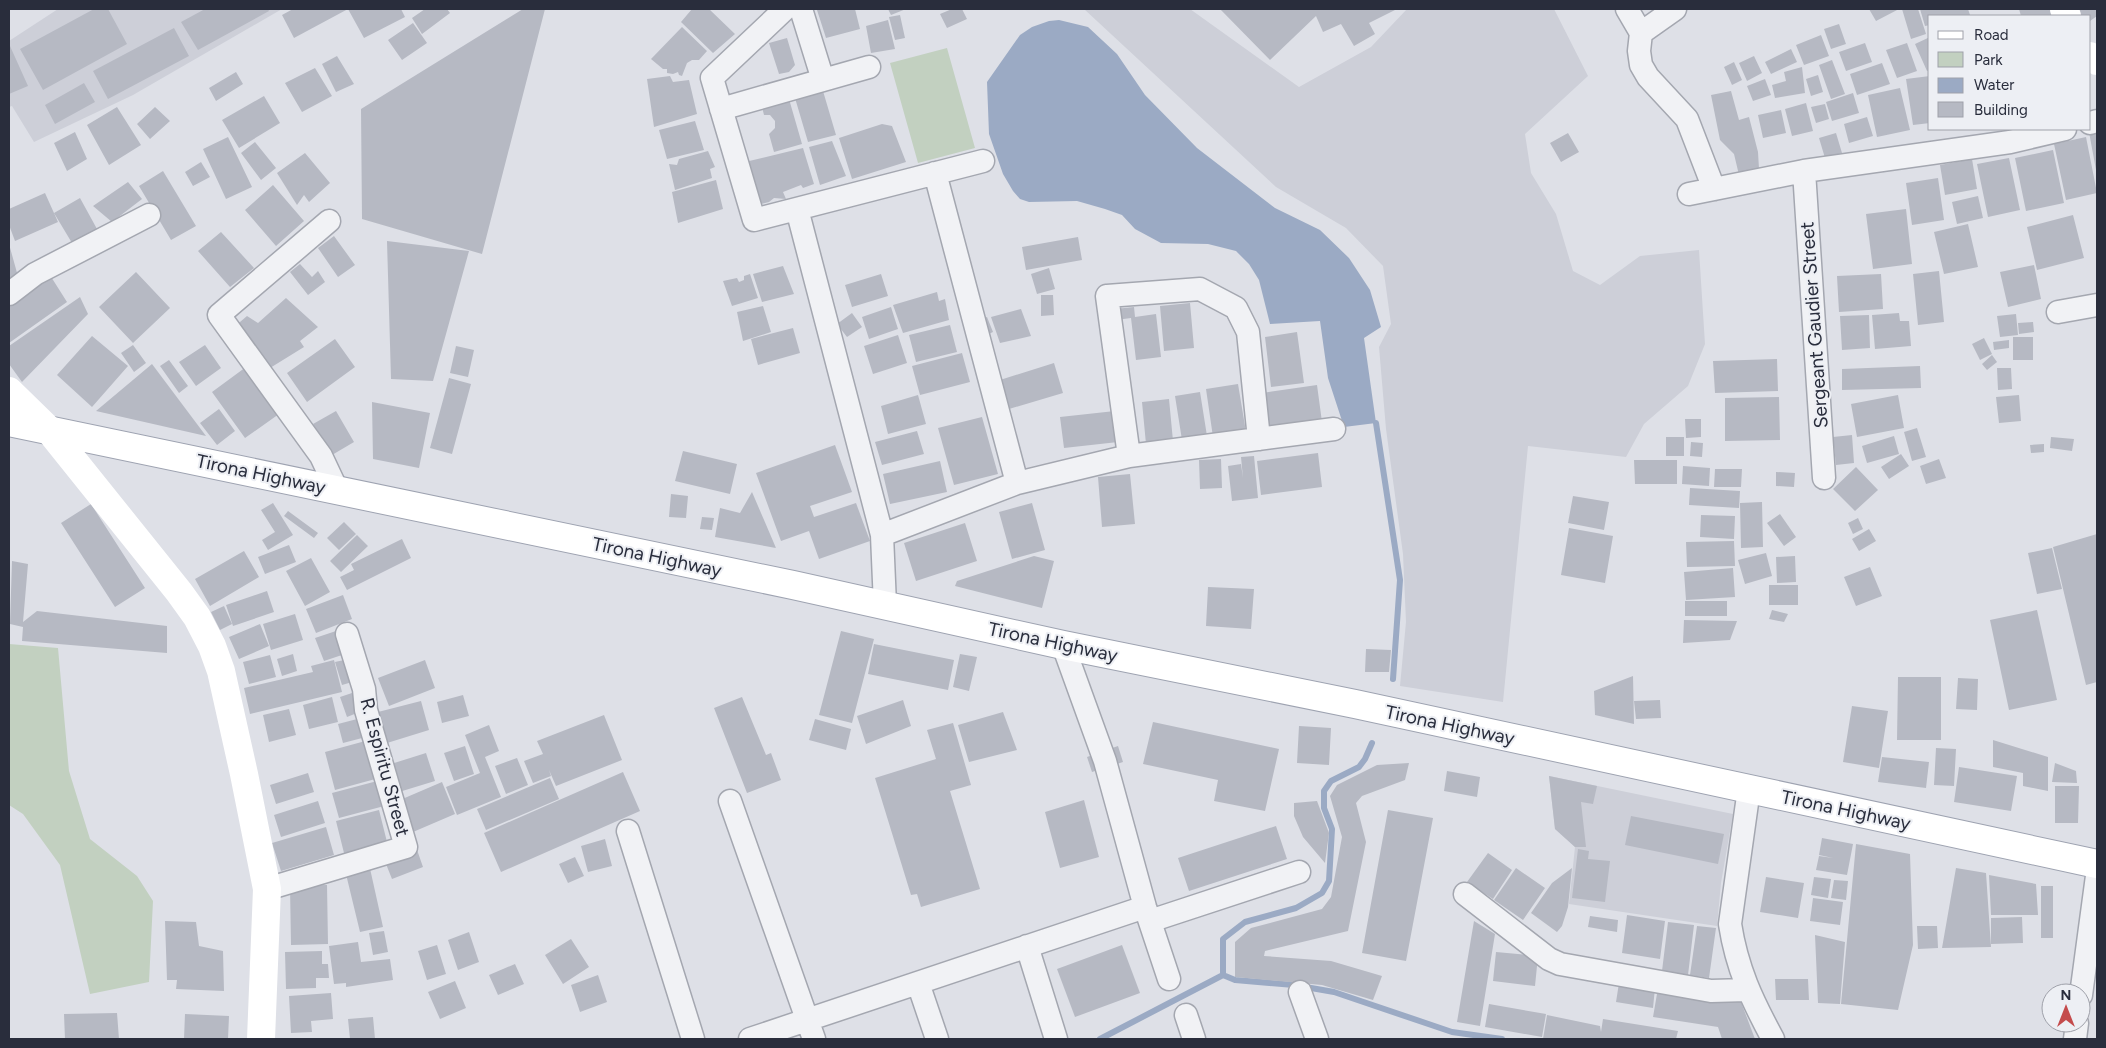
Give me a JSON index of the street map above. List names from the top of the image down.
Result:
{
  "streets": {
    "main road": ["Tirona Highway"],
    "street": ["Sergeant Gaudier Street", "R. Espiritu Street"]
  },
  "legend": [
    "Road",
    "Park",
    "Water",
    "Building"
  ],
  "north": "top"
}
